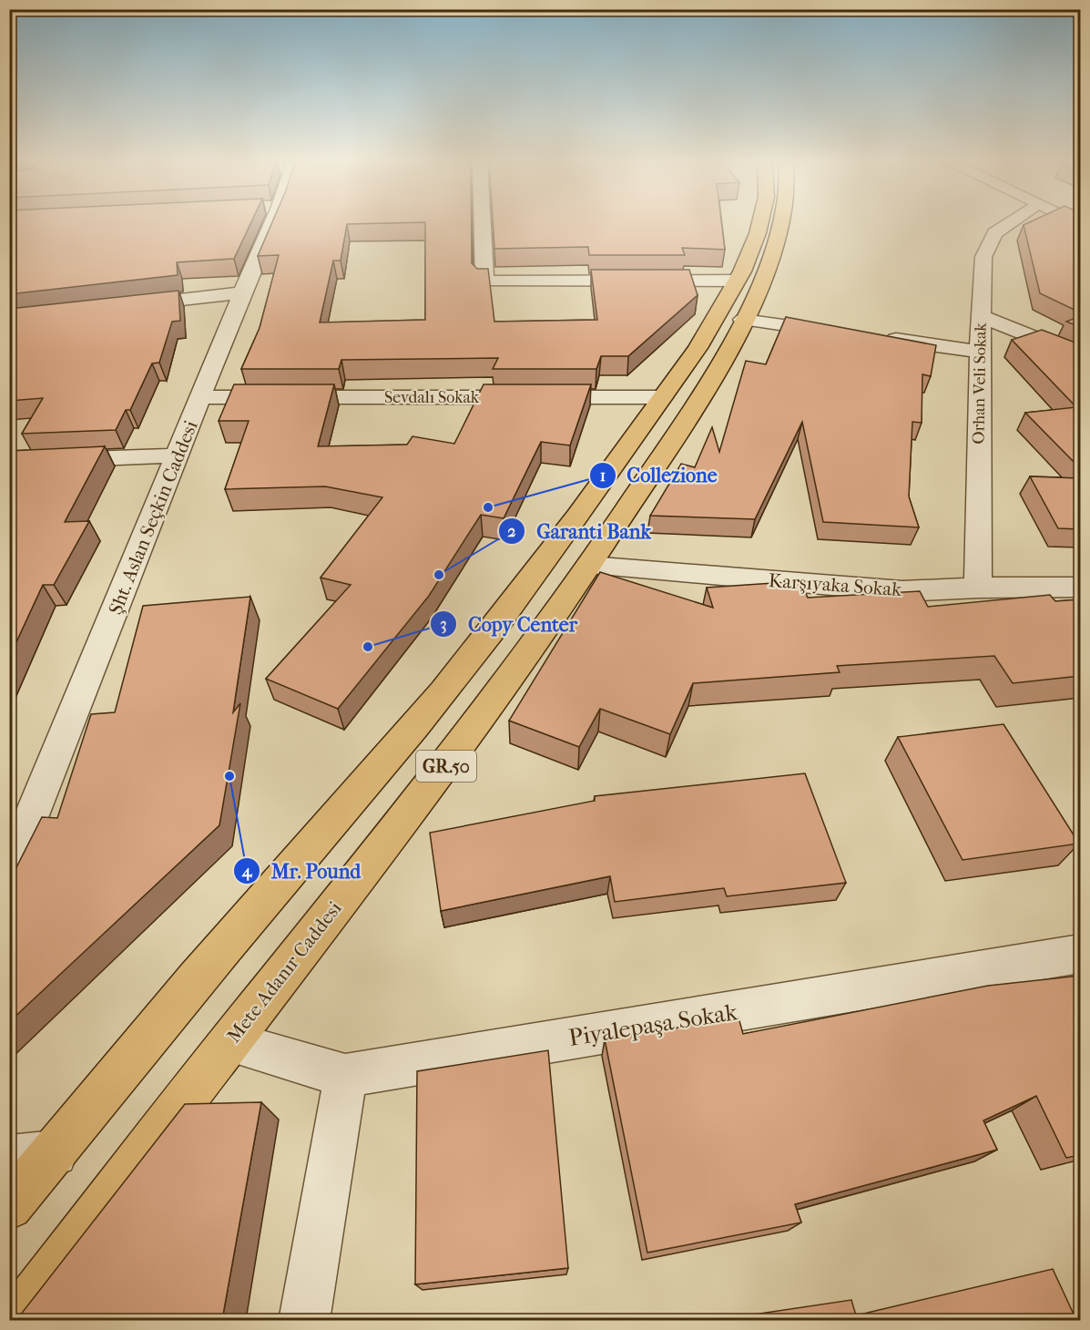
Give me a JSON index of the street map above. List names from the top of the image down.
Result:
{
  "streets": {
    "main road": ["GR.50", "Mete Adanır Caddesi"],
    "street": [
      "Orhan Veli Sokak",
      "Sevdalı Sokak",
      "Şht. Aslan Seçkin Caddesi",
      "Karşıyaka Sokak",
      "Piyalepaşa Sokak"
    ]
  },
  "crossings": [
    ["Orhan Veli Sokak", "Karşıyaka Sokak"],
    ["Sevdalı Sokak", "Şht. Aslan Seçkin Caddesi"],
    ["Sevdalı Sokak", "GR.50"],
    ["Karşıyaka Sokak", "Mete Adanır Caddesi"],
    ["Mete Adanır Caddesi", "Piyalepaşa Sokak"]
  ],
  "places": [
    "Collezione",
    "Garanti Bank",
    "Copy Center",
    "Mr. Pound"
  ]
}
